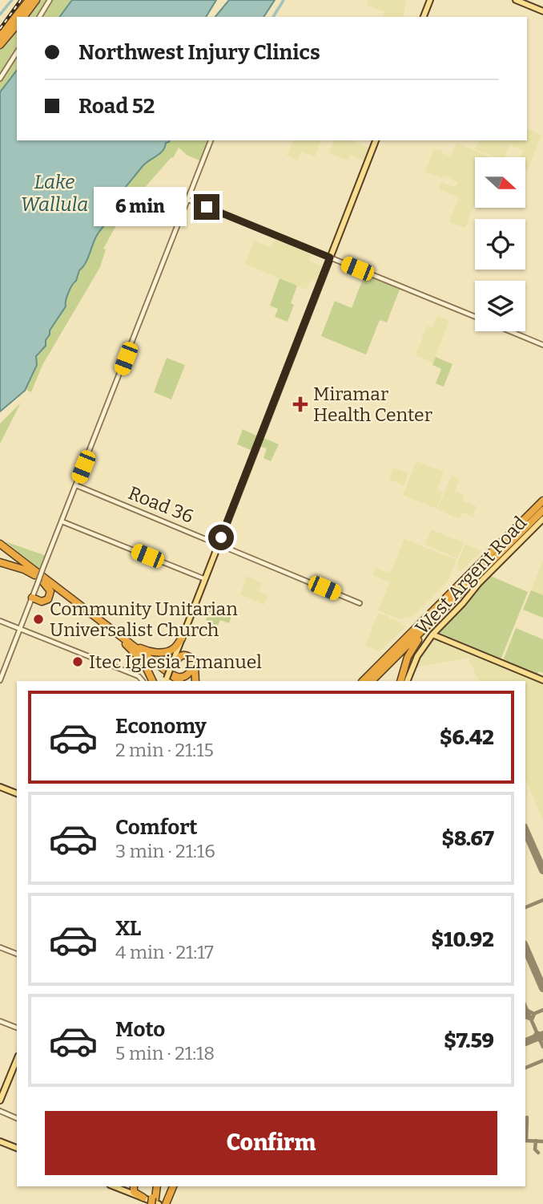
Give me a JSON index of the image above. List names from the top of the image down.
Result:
{
  "streets": {
    "main road": ["West Argent Road"],
    "street": ["Road 36"]
  },
  "water": ["Lake Wallula"],
  "places": {
    "health": ["Miramar Health Center"],
    "other": ["Community Unitarian Universalist Church", "Itec Iglesia Emanuel"]
  },
  "north": "right",
  "page": {
    "banner": ["Northwest Injury Clinics", "Road 52"],
    "bubble": "6 min",
    "list": [
      {
        "name": "Economy",
        "note": "2 min · 21:15",
        "value": "$6.42"
      },
      {
        "name": "Comfort",
        "note": "3 min · 21:16",
        "value": "$8.67"
      },
      {
        "name": "XL",
        "note": "4 min · 21:17",
        "value": "$10.92"
      },
      {
        "name": "Moto",
        "note": "5 min · 21:18",
        "value": "$7.59"
      }
    ],
    "buttons": "Confirm"
  }
}
